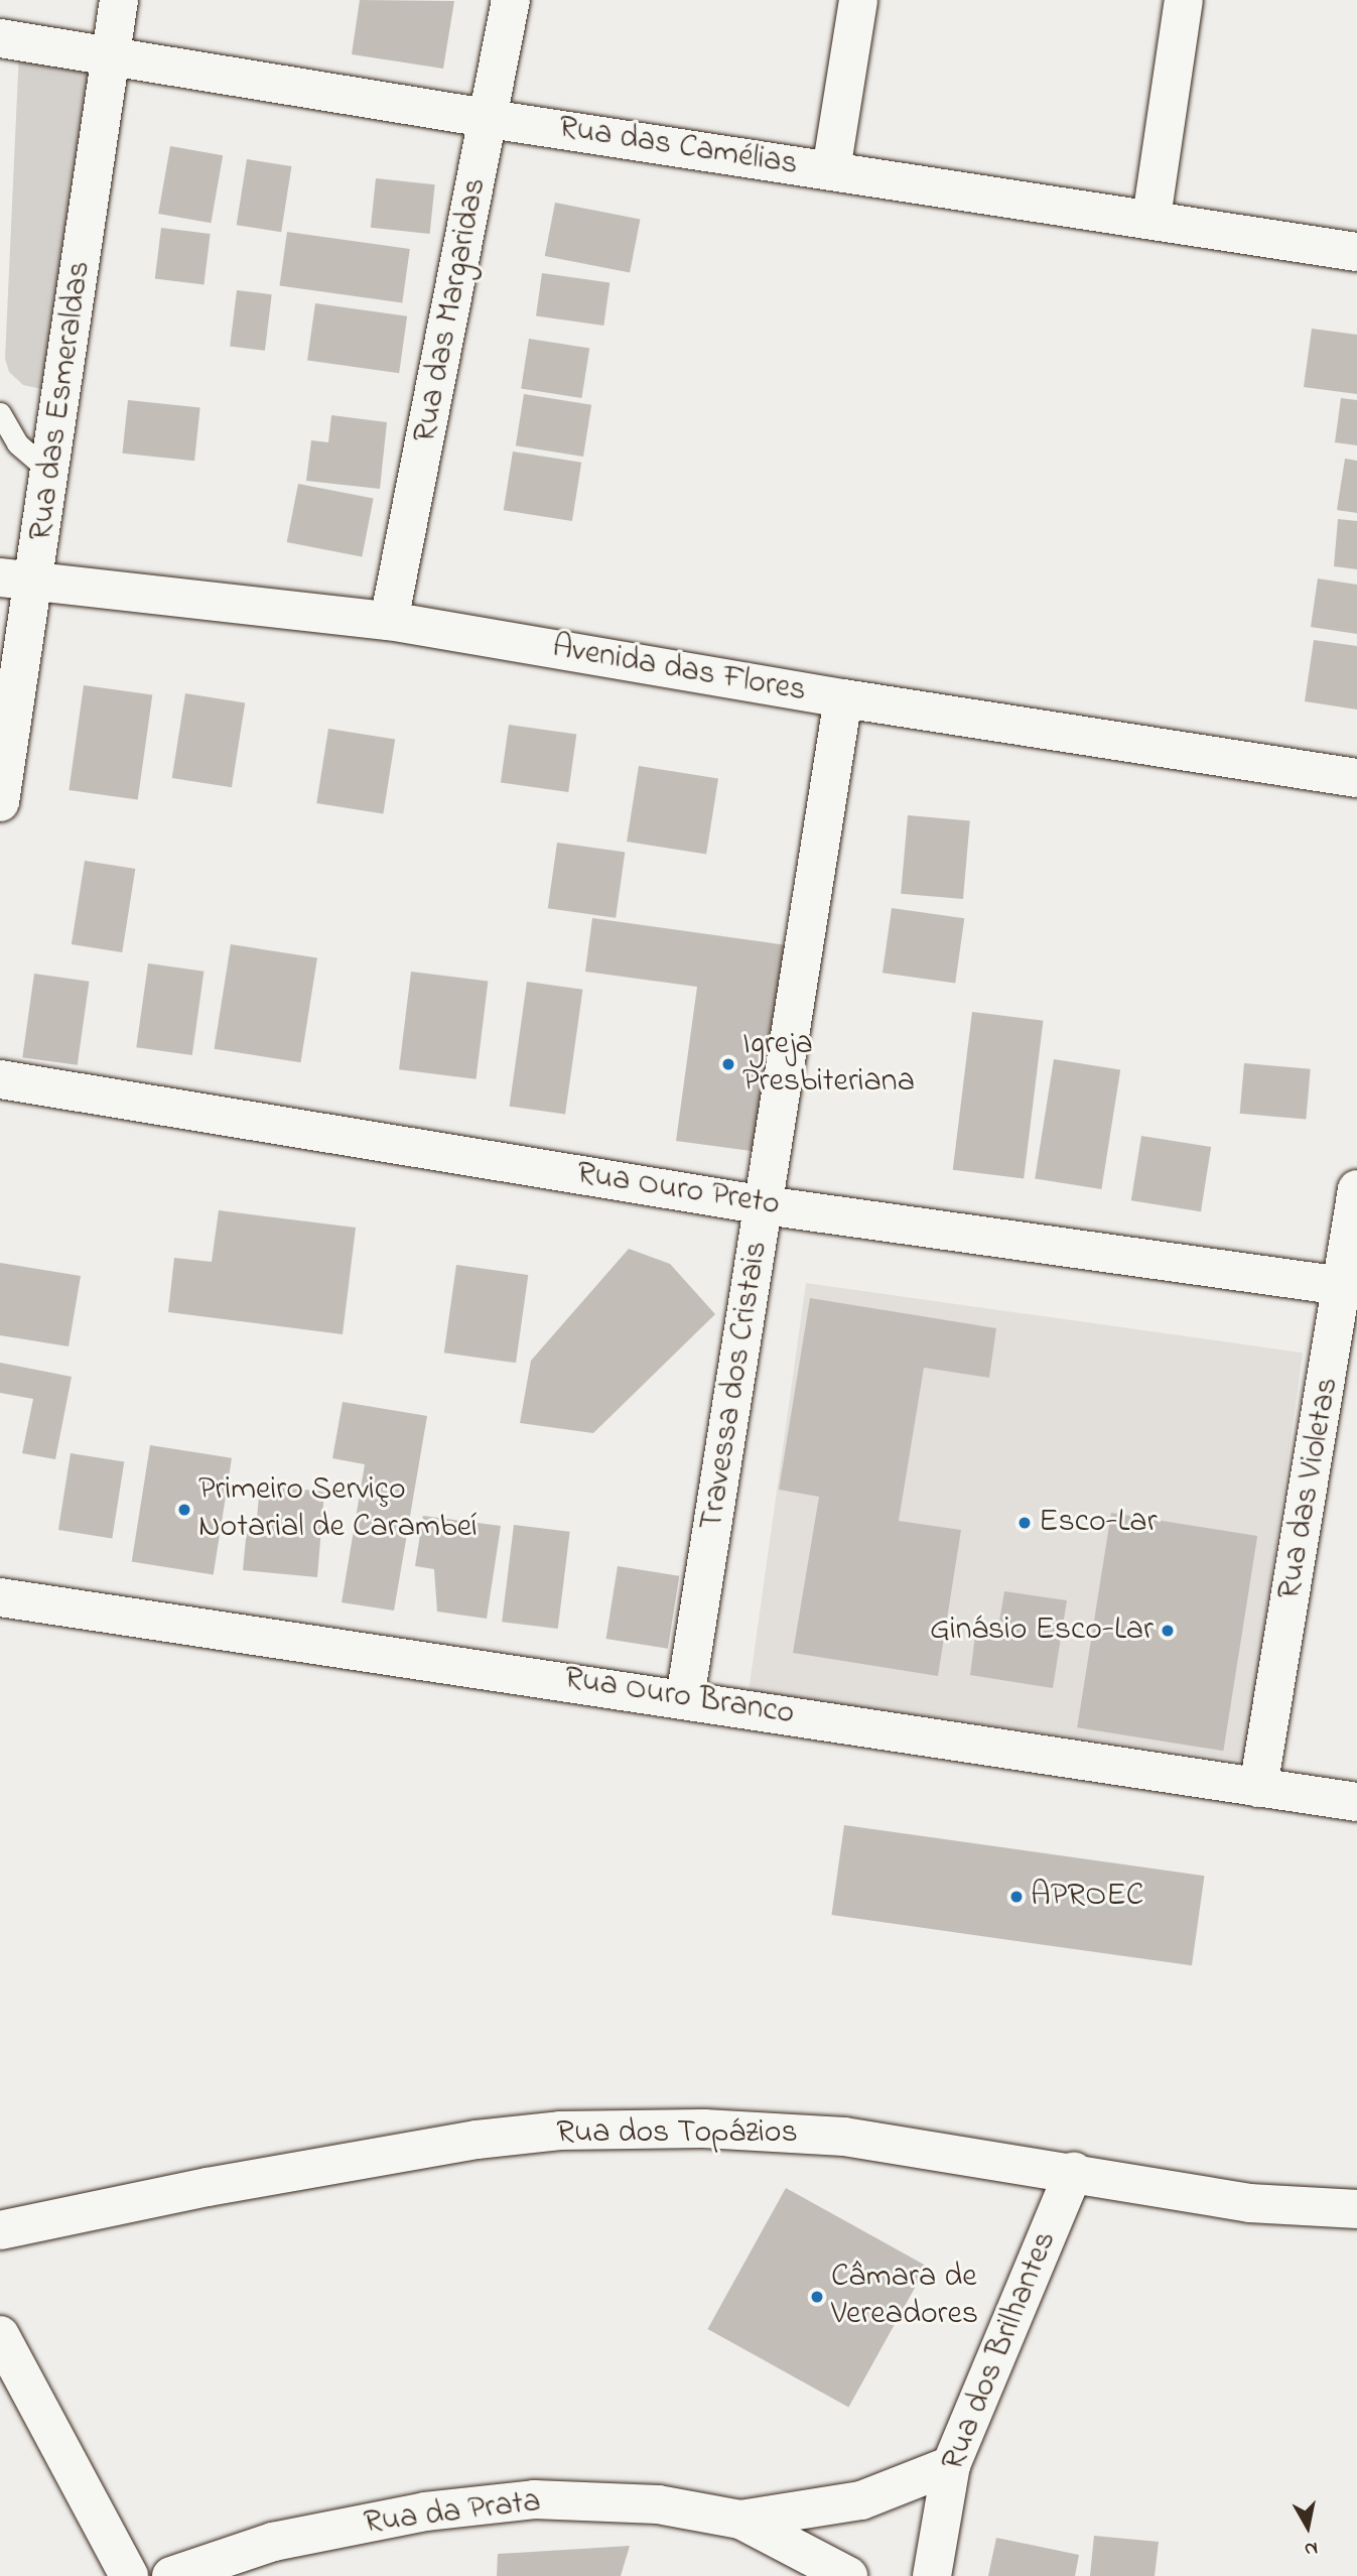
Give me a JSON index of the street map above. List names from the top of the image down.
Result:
{
  "streets": {
    "street": [
      "Rua das Camélias",
      "Rua das Margaridas",
      "Rua das Esmeraldas",
      "Avenida das Flores",
      "Rua Ouro Preto",
      "Travessa dos Cristais",
      "Rua das Violetas",
      "Rua Ouro Branco",
      "Rua dos Topázios",
      "Rua dos Brilhantes",
      "Rua da Prata"
    ]
  },
  "crossings": [
    ["Rua das Camélias", "Rua das Margaridas"],
    ["Rua das Camélias", "Rua das Esmeraldas"],
    ["Rua das Margaridas", "Avenida das Flores"],
    ["Rua das Esmeraldas", "Avenida das Flores"],
    ["Avenida das Flores", "Travessa dos Cristais"],
    ["Rua Ouro Preto", "Travessa dos Cristais"],
    ["Rua Ouro Preto", "Rua das Violetas"],
    ["Travessa dos Cristais", "Rua Ouro Branco"],
    ["Rua das Violetas", "Rua Ouro Branco"],
    ["Rua dos Topázios", "Rua dos Brilhantes"],
    ["Rua dos Brilhantes", "Rua da Prata"]
  ],
  "places": [
    "Igreja Presbiteriana",
    "Primeiro Serviço Notarial de Carambeí",
    "Esco-Lar",
    "Ginásio Esco-Lar",
    "APROEC",
    "Câmara de Vereadores"
  ],
  "north": "bottom"
}
